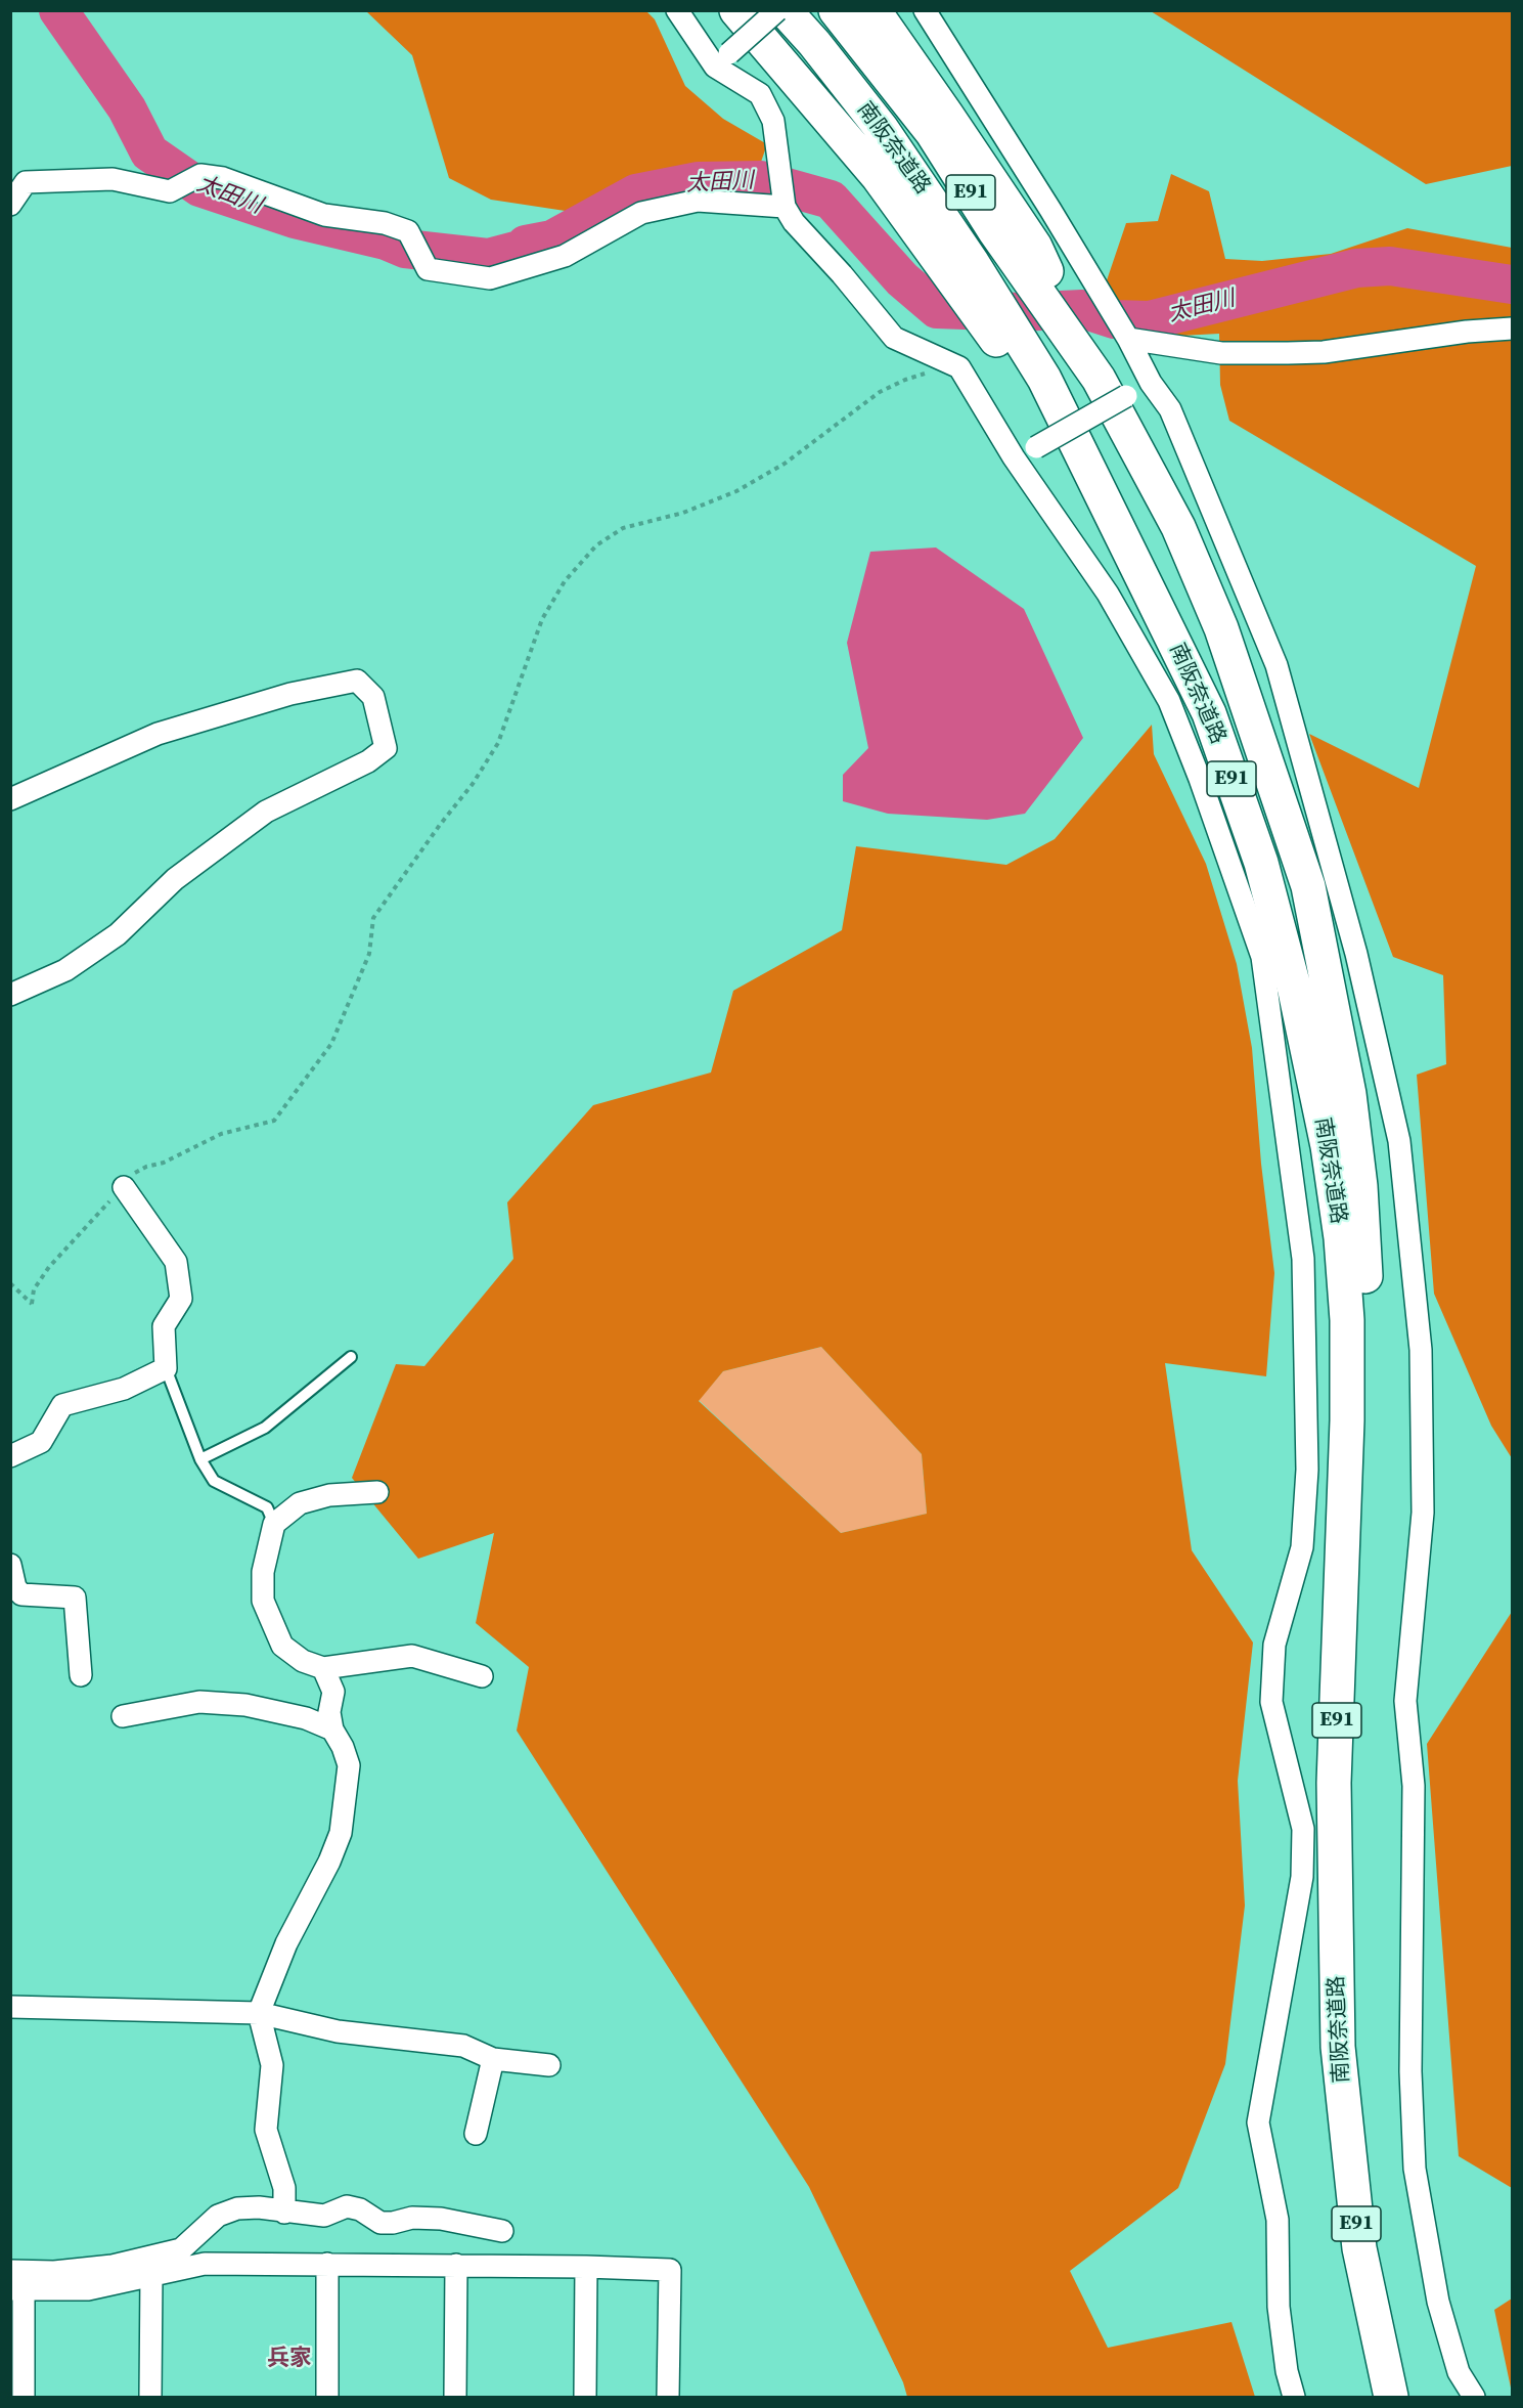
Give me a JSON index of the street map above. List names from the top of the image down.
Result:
{
  "streets": {
    "highway": ["南阪奈道路", "E91"]
  },
  "districts": ["兵家"],
  "water": ["太田川"]
}
